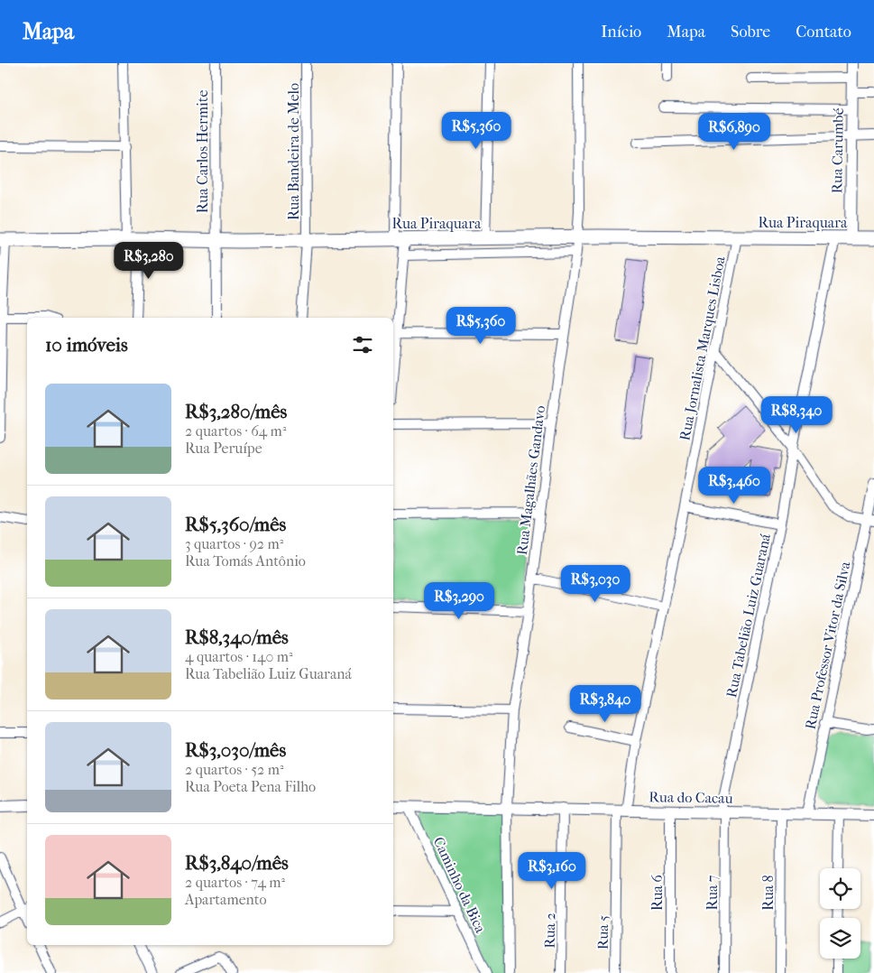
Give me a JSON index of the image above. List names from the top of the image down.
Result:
{
  "streets": {
    "main road": ["Rua Piraquara"],
    "street": [
      "Rua Carumbé",
      "Rua Carlos Hermite",
      "Rua Bandeira de Melo",
      "Rua Jornalista Marques Lisboa",
      "Rua Magalhães Gandavo",
      "Rua Tabelião Luiz Guaraná",
      "Rua Professor Vitor da Silva",
      "Rua do Cacau",
      "Caminho da Bica",
      "Rua 6",
      "Rua 7",
      "Rua 8",
      "Rua 2",
      "Rua 5"
    ]
  },
  "crossings": [
    ["Rua Carumbé", "Rua Piraquara"],
    ["Rua Carlos Hermite", "Rua Piraquara"],
    ["Rua Bandeira de Melo", "Rua Piraquara"],
    ["Rua Piraquara", "Rua Jornalista Marques Lisboa"],
    ["Rua Piraquara", "Rua Magalhães Gandavo"],
    ["Rua Piraquara", "Rua Tabelião Luiz Guaraná"],
    ["Rua Jornalista Marques Lisboa", "Rua do Cacau"],
    ["Rua Jornalista Marques Lisboa", "Rua 5"],
    ["Rua Magalhães Gandavo", "Rua do Cacau"],
    ["Rua Tabelião Luiz Guaraná", "Rua do Cacau"],
    ["Rua Tabelião Luiz Guaraná", "Rua 7"],
    ["Rua Professor Vitor da Silva", "Rua do Cacau"],
    ["Rua do Cacau", "Caminho da Bica"],
    ["Rua do Cacau", "Rua 6"],
    ["Rua do Cacau", "Rua 7"],
    ["Rua do Cacau", "Rua 8"],
    ["Rua do Cacau", "Rua 2"],
    ["Rua do Cacau", "Rua 5"]
  ],
  "page": {
    "header": "Mapa",
    "nav": [
      "Início",
      "Mapa",
      "Sobre",
      "Contato"
    ],
    "price": [
      "R$5,360",
      "R$6,890",
      "R$3,280",
      "R$5,360",
      "R$8,340",
      "R$3,460",
      "R$3,030",
      "R$3,290",
      "R$3,840",
      "R$3,160"
    ],
    "heading": "10 imóveis",
    "list": [
      {
        "name": "R$3,280/mês",
        "note": "2 quartos · 64 m² · Rua Peruípe"
      },
      {
        "name": "R$5,360/mês",
        "note": "3 quartos · 92 m² · Rua Tomás Antônio"
      },
      {
        "name": "R$8,340/mês",
        "note": "4 quartos · 140 m² · Rua Tabelião Luiz Guaraná"
      },
      {
        "name": "R$3,030/mês",
        "note": "2 quartos · 52 m² · Rua Poeta Pena Filho"
      },
      {
        "name": "R$3,840/mês",
        "note": "2 quartos · 74 m² · Apartamento"
      }
    ]
  }
}
